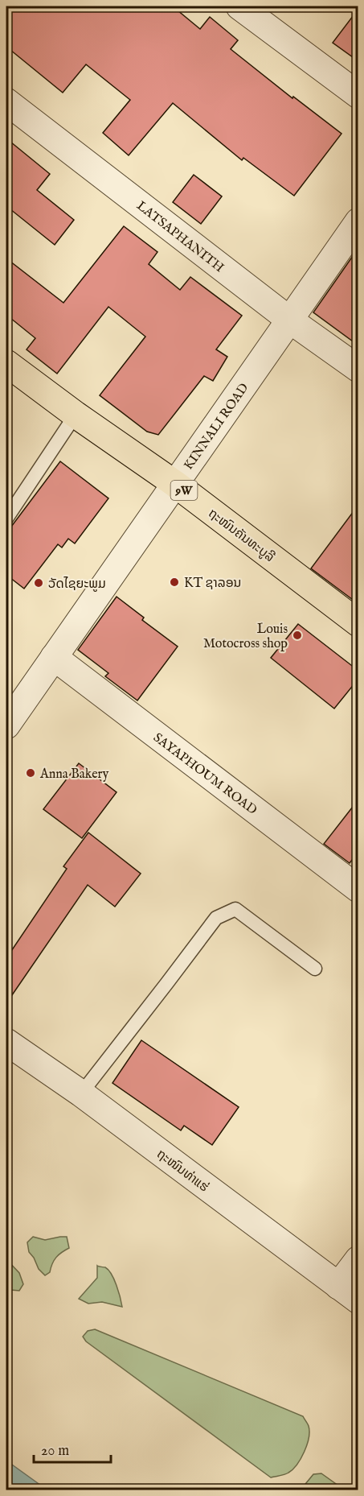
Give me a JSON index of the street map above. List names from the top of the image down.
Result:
{
  "streets": {
    "main road": ["9W", "ຖະໜົນຄັນທະບູລີ"],
    "street": [
      "LATSAPHANITH",
      "KINNALI ROAD",
      "SAYAPHOUM ROAD",
      "ຖະໜົນທ່າແຮ່"
    ]
  },
  "crossings": [
    ["LATSAPHANITH", "KINNALI ROAD"],
    ["KINNALI ROAD", "ຖະໜົນຄັນທະບູລີ"],
    ["KINNALI ROAD", "SAYAPHOUM ROAD"]
  ],
  "places": [
    "KT ຊາລອນ",
    "ວັດໄຊຍະພູມ",
    "Louis Motocross shop",
    "Anna Bakery"
  ],
  "scale_bar": "20 m"
}
